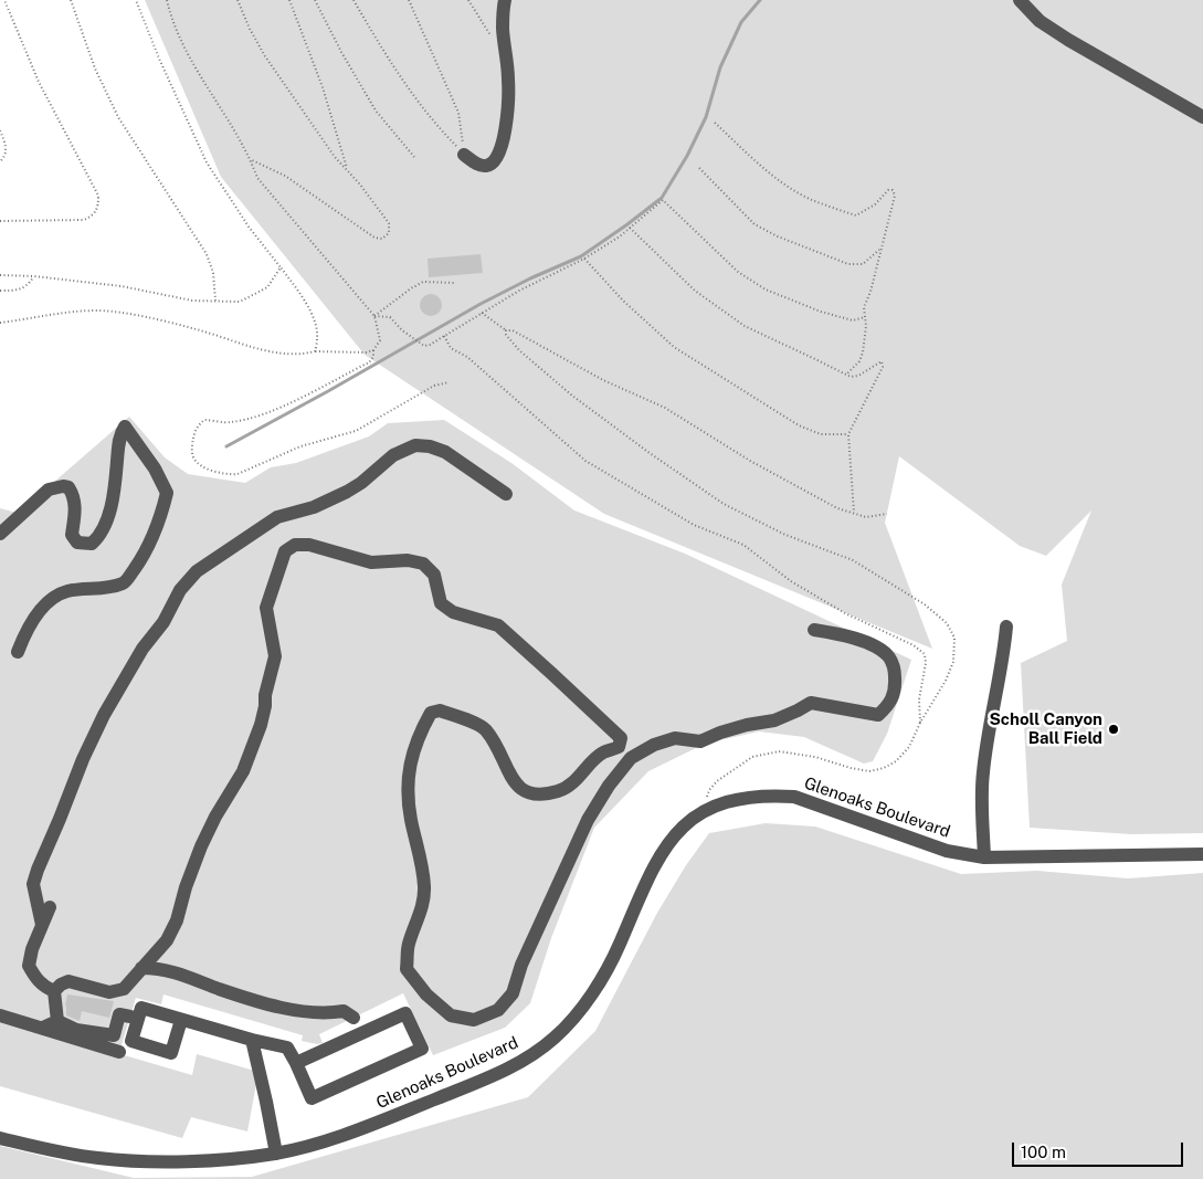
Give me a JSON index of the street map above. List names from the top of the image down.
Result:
{
  "streets": {
    "street": ["Glenoaks Boulevard"]
  },
  "places": ["Scholl Canyon Ball Field"],
  "scale_bar": "100 m"
}
